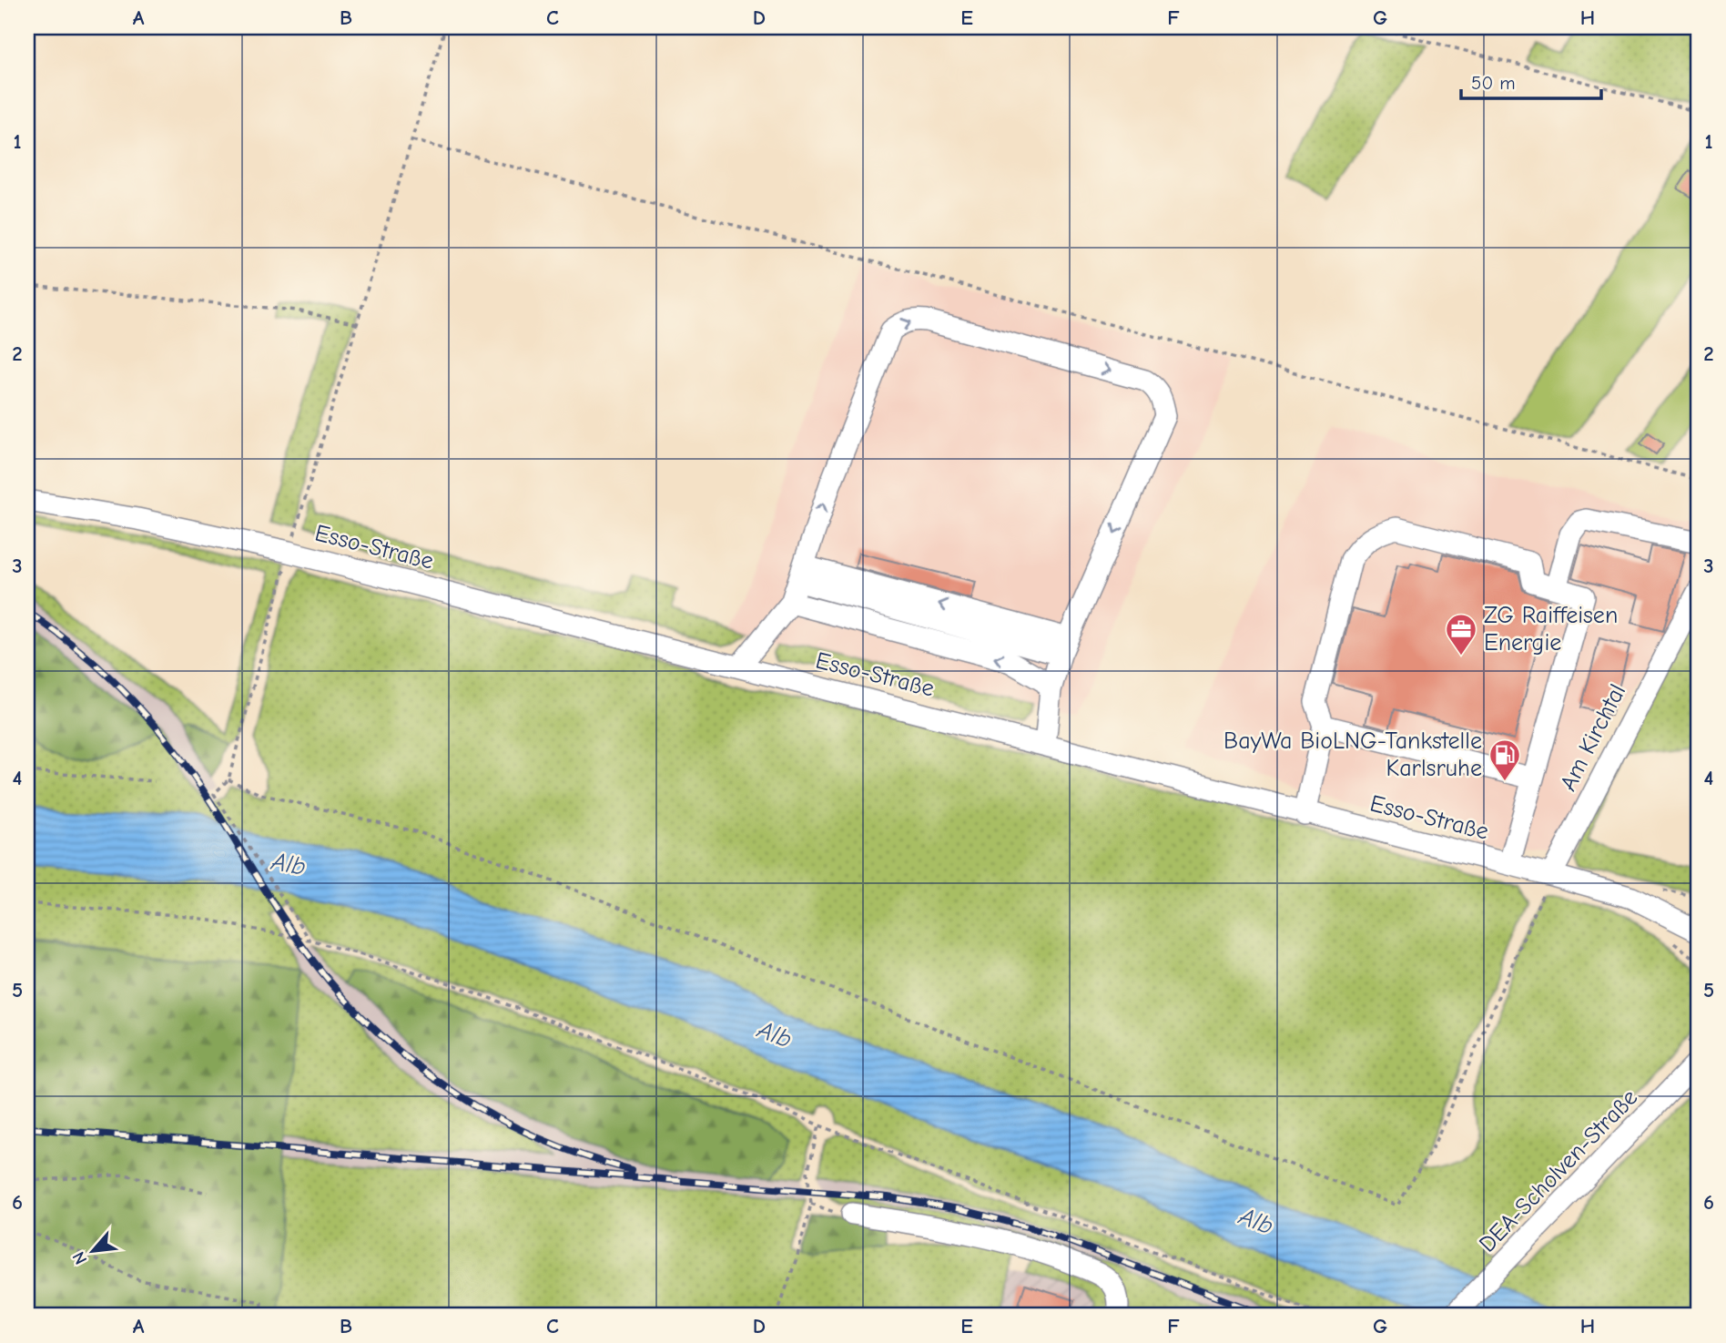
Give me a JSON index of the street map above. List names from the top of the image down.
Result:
{
  "streets": {
    "street": ["Esso-Straße", "Am Kirchtal", "DEA-Scholven-Straße"]
  },
  "crossings": [
    ["Esso-Straße", "Am Kirchtal"]
  ],
  "water": ["Alb"],
  "places": {
    "office": ["ZG Raiffeisen Energie"],
    "fuel station": ["BayWa BioLNG-Tankstelle Karlsruhe"]
  },
  "scale_bar": "50 m",
  "north": "bottom left",
  "grid": {
    "columns": [
      "A",
      "B",
      "C",
      "D",
      "E",
      "F",
      "G",
      "H"
    ],
    "rows": [
      "1",
      "2",
      "3",
      "4",
      "5",
      "6"
    ]
  }
}
